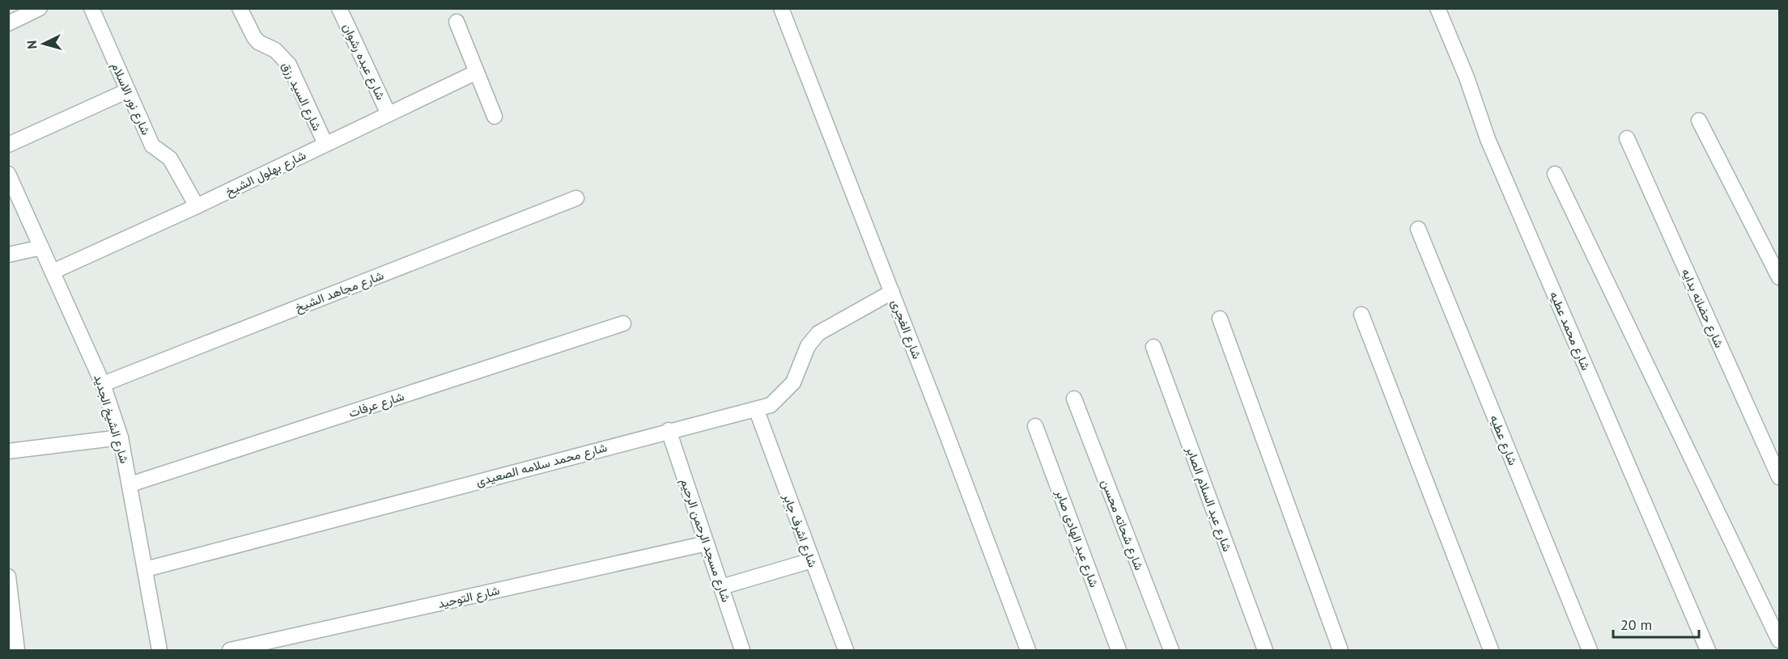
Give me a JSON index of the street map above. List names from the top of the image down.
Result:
{
  "streets": {
    "street": [
      "شارع عبده رشوان",
      "شارع السيد رزق",
      "شارع نور الاسلام",
      "شارع بهلول الشيخ",
      "شارع مجاهد الشيخ",
      "شارع حضانه بدايه",
      "شارع الغجرى",
      "شارع محمد عطيه",
      "شارع عرفات",
      "شارع الشيخ الجديد",
      "شارع عطيه",
      "شارع محمد سلامه الصعيدى",
      "شارع عبد السلام الصابر",
      "شارع شحاته محسن",
      "شارع اشرف جابر",
      "شارع عبد الهادى صابر",
      "شارع مسجد الرحمن الرحيم",
      "شارع التوحيد"
    ]
  },
  "crossings": [
    ["شارع عبده رشوان", "شارع بهلول الشيخ"],
    ["شارع السيد رزق", "شارع بهلول الشيخ"],
    ["شارع نور الاسلام", "شارع بهلول الشيخ"],
    ["شارع بهلول الشيخ", "شارع الشيخ الجديد"],
    ["شارع مجاهد الشيخ", "شارع الشيخ الجديد"],
    ["شارع الغجرى", "شارع محمد سلامه الصعيدى"],
    ["شارع عرفات", "شارع الشيخ الجديد"],
    ["شارع الشيخ الجديد", "شارع محمد سلامه الصعيدى"],
    ["شارع محمد سلامه الصعيدى", "شارع اشرف جابر"],
    ["شارع محمد سلامه الصعيدى", "شارع مسجد الرحمن الرحيم"],
    ["شارع مسجد الرحمن الرحيم", "شارع التوحيد"]
  ],
  "scale_bar": "20 m",
  "north": "left"
}
